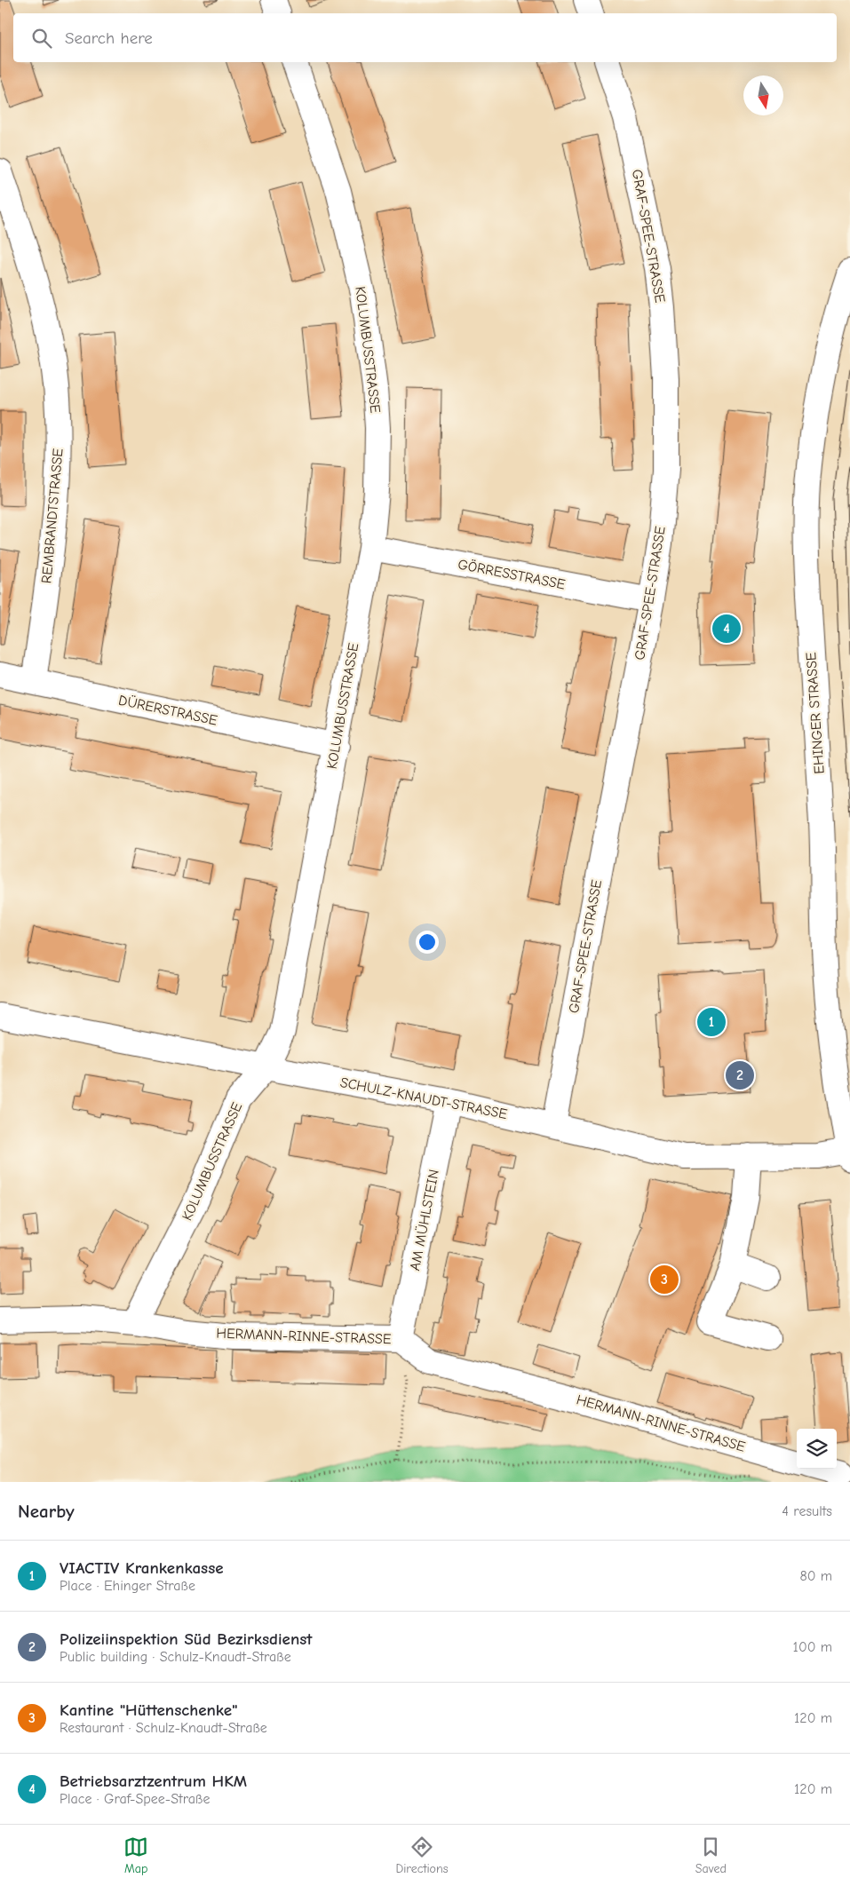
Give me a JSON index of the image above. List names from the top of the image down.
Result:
{
  "streets": {
    "street": [
      "GRAF-SPEE-STRASSE",
      "KOLUMBUSSTRASSE",
      "REMBRANDTSTRASSE",
      "GÖRRESSTRASSE",
      "DÜRERSTRASSE",
      "EHINGER STRASSE",
      "SCHULZ-KNAUDT-STRASSE",
      "AM MÜHLSTEIN",
      "HERMANN-RINNE-STRASSE"
    ]
  },
  "crossings": [
    ["GRAF-SPEE-STRASSE", "GÖRRESSTRASSE"],
    ["GRAF-SPEE-STRASSE", "SCHULZ-KNAUDT-STRASSE"],
    ["KOLUMBUSSTRASSE", "GÖRRESSTRASSE"],
    ["KOLUMBUSSTRASSE", "DÜRERSTRASSE"],
    ["KOLUMBUSSTRASSE", "SCHULZ-KNAUDT-STRASSE"],
    ["KOLUMBUSSTRASSE", "HERMANN-RINNE-STRASSE"],
    ["REMBRANDTSTRASSE", "DÜRERSTRASSE"],
    ["EHINGER STRASSE", "SCHULZ-KNAUDT-STRASSE"],
    ["SCHULZ-KNAUDT-STRASSE", "AM MÜHLSTEIN"],
    ["AM MÜHLSTEIN", "HERMANN-RINNE-STRASSE"]
  ],
  "north": "bottom",
  "page": {
    "search": "Search here",
    "pins": [
      "4",
      "1",
      "2",
      "3"
    ],
    "heading": ["Nearby", "4 results"],
    "list": [
      {
        "mark": "1",
        "name": "VIACTIV Krankenkasse",
        "note": "Place · Ehinger Straße",
        "value": "80 m"
      },
      {
        "mark": "2",
        "name": "Polizeiinspektion Süd Bezirksdienst",
        "note": "Public building · Schulz-Knaudt-Straße",
        "value": "100 m"
      },
      {
        "mark": "3",
        "name": "Kantine \"Hüttenschenke\"",
        "note": "Restaurant · Schulz-Knaudt-Straße",
        "value": "120 m"
      },
      {
        "mark": "4",
        "name": "Betriebsarztzentrum HKM",
        "note": "Place · Graf-Spee-Straße",
        "value": "120 m"
      }
    ],
    "nav": ["Map", "Directions", "Saved"]
  }
}
